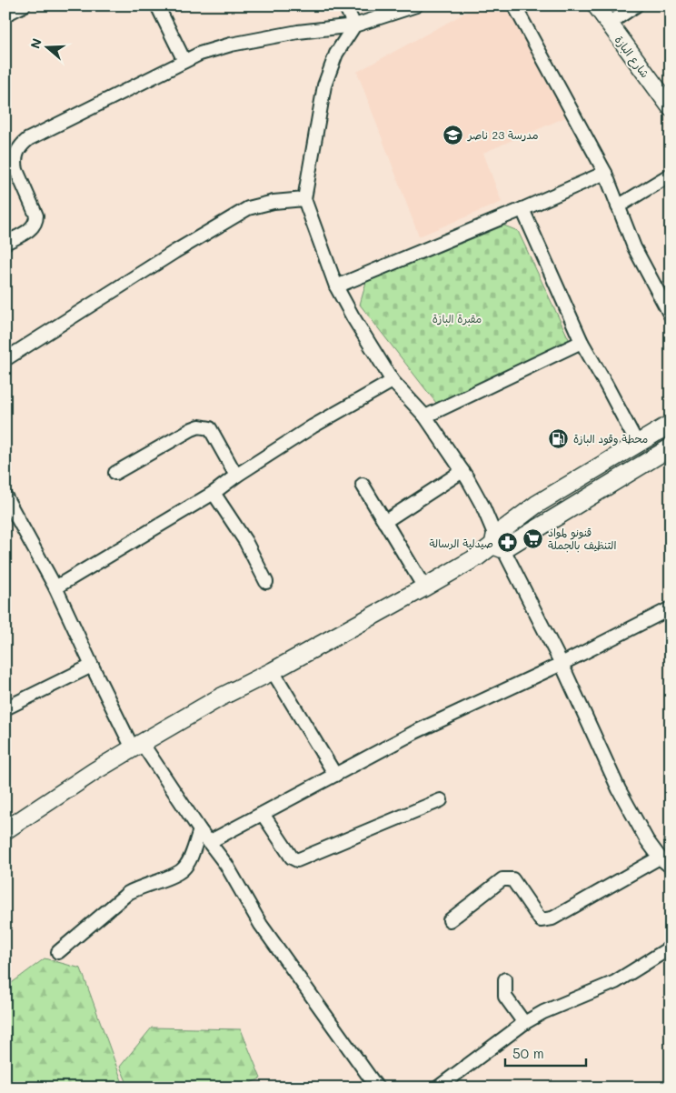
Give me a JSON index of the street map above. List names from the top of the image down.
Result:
{
  "streets": {
    "main road": ["شارع البازة"]
  },
  "parks": ["مقبرة البازة"],
  "places": {
    "school or university": ["مدرسة 23 ناصر"],
    "fuel station": ["محطة وقود البازة"],
    "supermarket": ["قنونو لمواد التنظيف بالجملة"],
    "pharmacy": ["صيدلية الرسالة"]
  },
  "scale_bar": "50 m",
  "north": "left"
}
